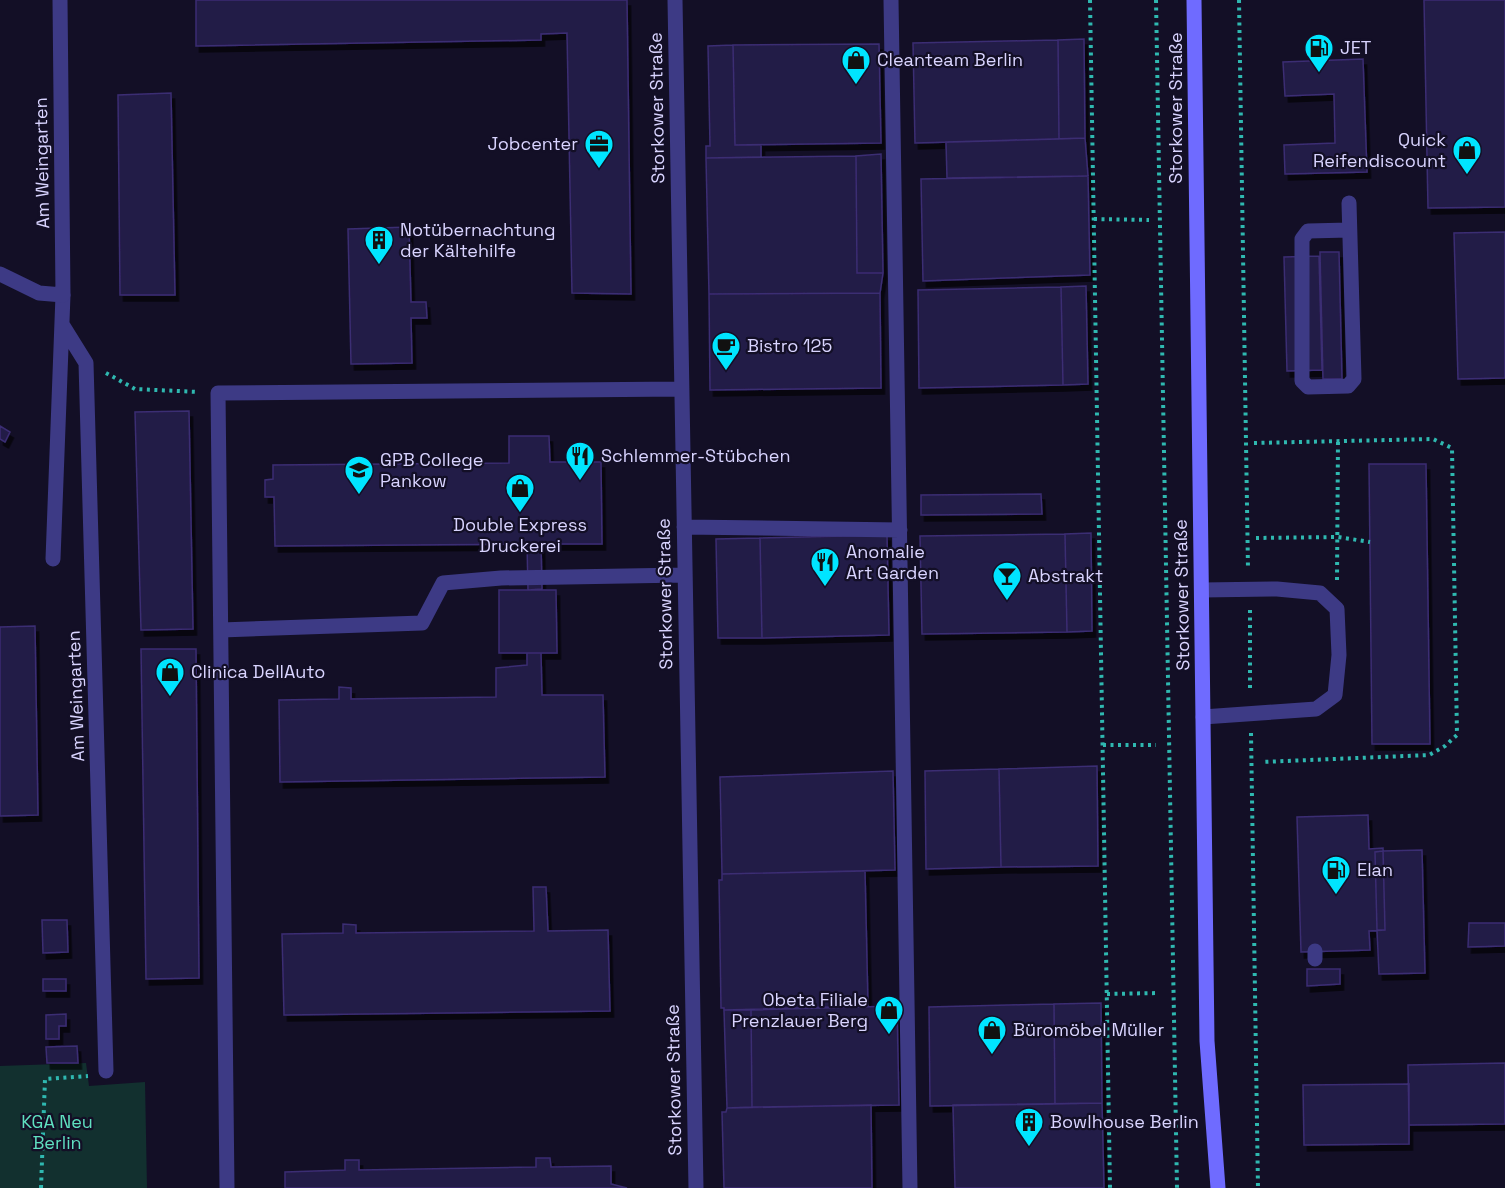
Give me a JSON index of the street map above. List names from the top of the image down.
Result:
{
  "streets": {
    "main road": ["Storkower Straße"],
    "street": ["Am Weingarten"]
  },
  "parks": ["KGA Neu Berlin"],
  "places": {
    "fuel station": ["JET", "Elan"],
    "shop": [
      "Cleanteam Berlin",
      "Quick Reifendiscount",
      "Double Express Druckerei",
      "Clinica DellAuto",
      "Obeta Filiale Prenzlauer Berg",
      "Büromöbel Müller"
    ],
    "office": ["Jobcenter"],
    "building": ["Notübernachtung der Kältehilfe", "Bowlhouse Berlin"],
    "cafe": ["Bistro 125"],
    "restaurant": ["Schlemmer-Stübchen", "Anomalie Art Garden"],
    "school or university": ["GPB College Pankow"],
    "bar": ["Abstrakt"]
  }
}
